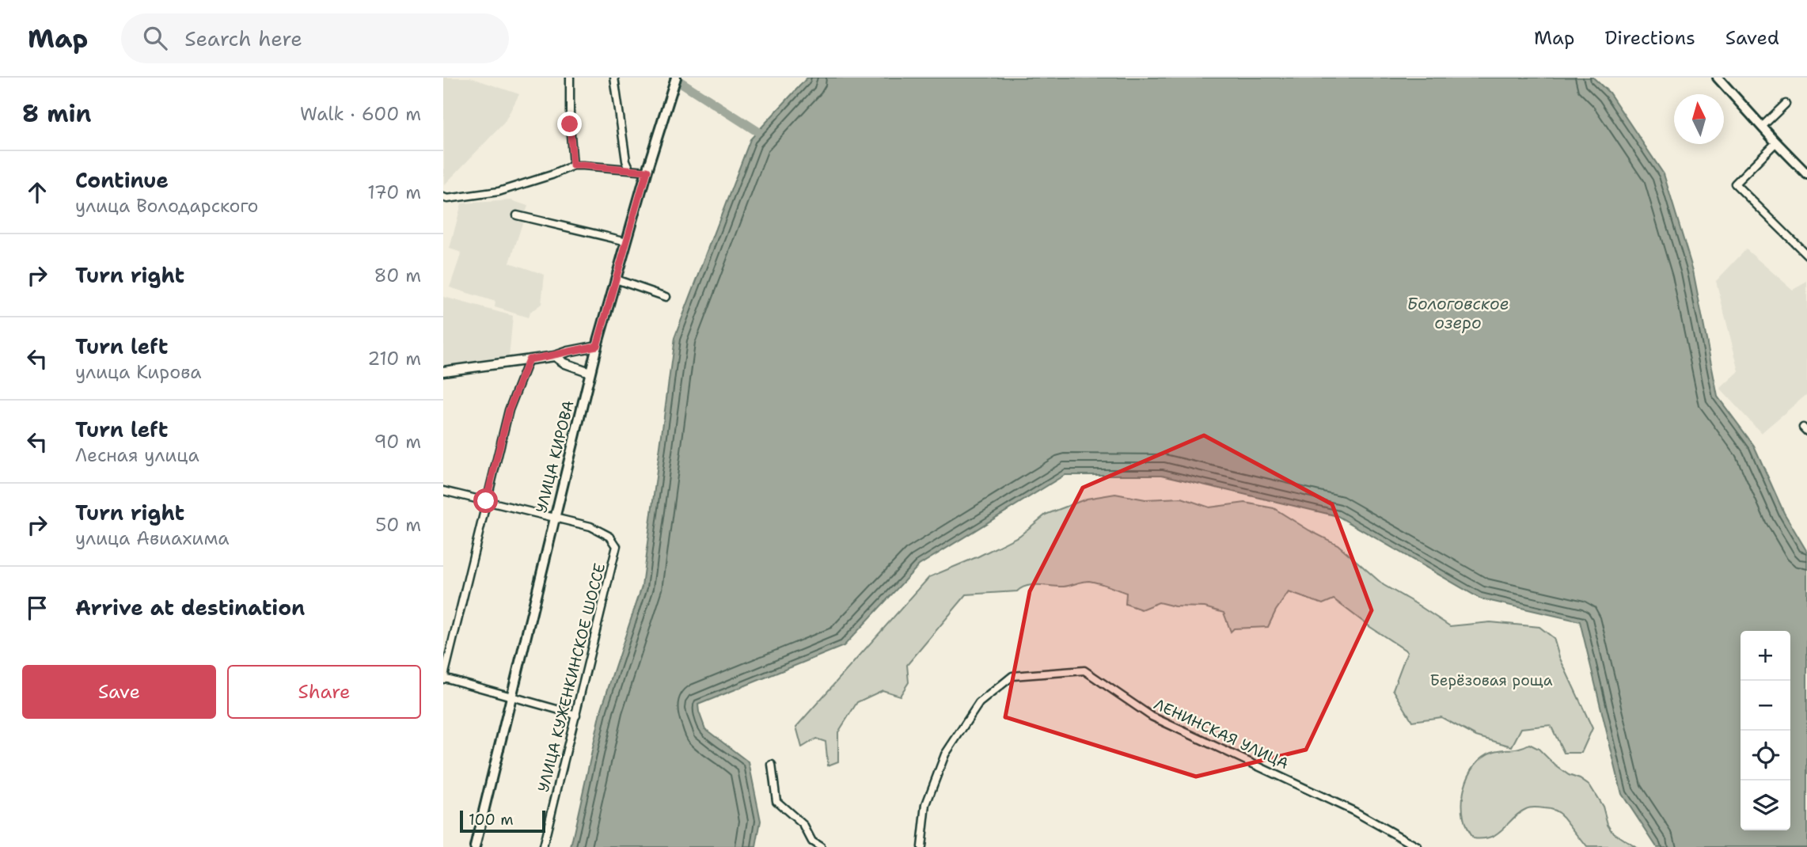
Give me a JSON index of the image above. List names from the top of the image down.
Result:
{
  "streets": {
    "main road": ["УЛИЦА КИРОВА"],
    "street": ["УЛИЦА КУЖЕНКИНСКОЕ ШОССЕ", "ЛЕНИНСКАЯ УЛИЦА"]
  },
  "crossings": [
    ["УЛИЦА КИРОВА", "УЛИЦА КУЖЕНКИНСКОЕ ШОССЕ"]
  ],
  "water": ["Бологовское озеро"],
  "parks": ["Берёзовая роща"],
  "scale_bar": "100 m",
  "north": "top",
  "page": {
    "header": "Map",
    "search": "Search here",
    "nav": ["Map", "Directions", "Saved"],
    "heading": ["8 min", "Walk · 600 m"],
    "list": [
      ["Continue", "улица Володарского", "170 m"],
      ["Turn right", "80 m"],
      ["Turn left", "улица Кирова", "210 m"],
      ["Turn left", "Лесная улица", "90 m"],
      ["Turn right", "улица Авиахима", "50 m"],
      "Arrive at destination"
    ],
    "map_buttons": ["+", "−"],
    "buttons": ["Save", "Share"],
    "scale": "100 m"
  }
}
